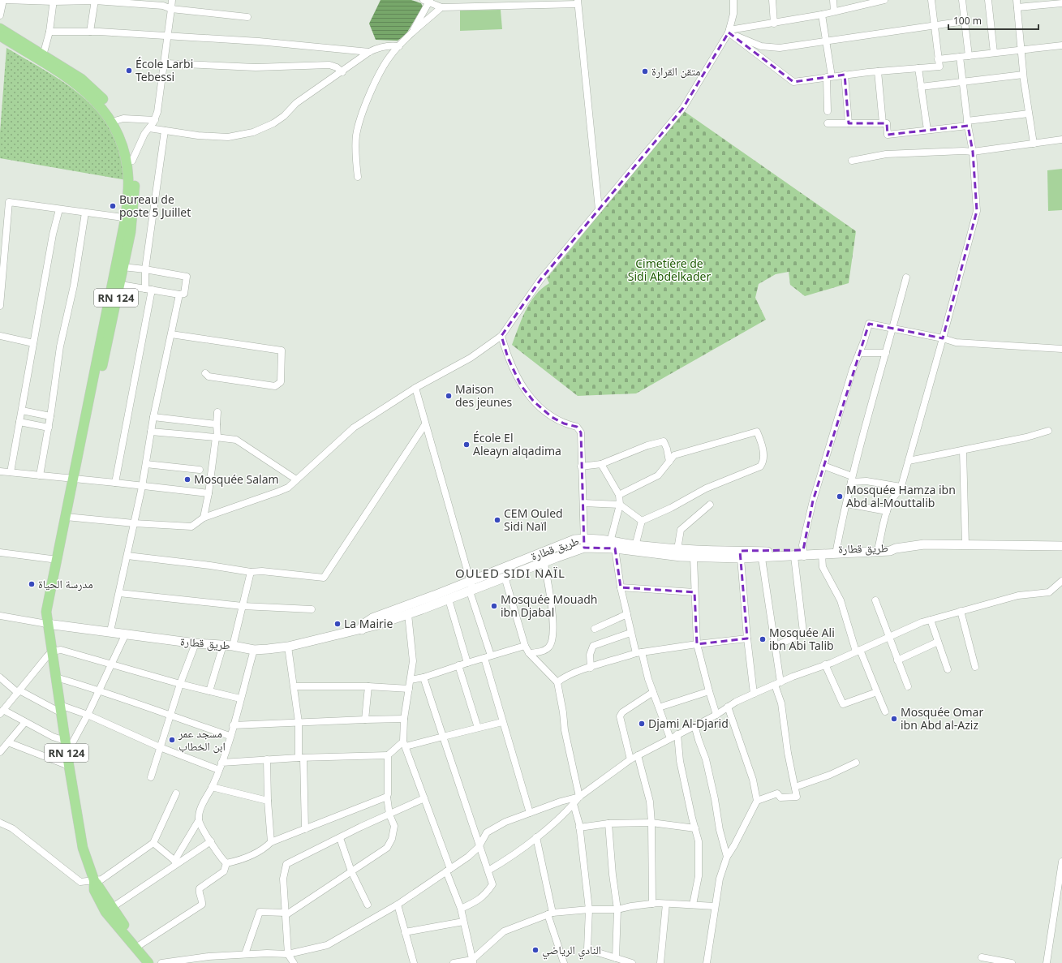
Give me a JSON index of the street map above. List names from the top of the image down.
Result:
{
  "streets": {
    "main road": ["RN 124", "طريق قطارة"]
  },
  "crossings": [
    ["RN 124", "طريق قطارة"]
  ],
  "districts": ["OULED SIDI NAÏL"],
  "parks": ["Cimetière de Sidi Abdelkader"],
  "places": [
    "École Larbi Tebessi",
    "متقن القرارة",
    "Bureau de poste 5 Juillet",
    "Maison des jeunes",
    "École El Aleayn alqadima",
    "Mosquée Salam",
    "Mosquée Hamza ibn Abd al-Mouttalib",
    "CEM Ouled Sidi Naïl",
    "مدرسة الحياة",
    "Mosquée Mouadh ibn Djabal",
    "La Mairie",
    "Mosquée Ali ibn Abi Talib",
    "Mosquée Omar ibn Abd al-Aziz",
    "Djami Al-Djarid",
    "مسجد عمر ابن الخطاب",
    "النادي الرياضي"
  ],
  "scale_bar": "100 m"
}
